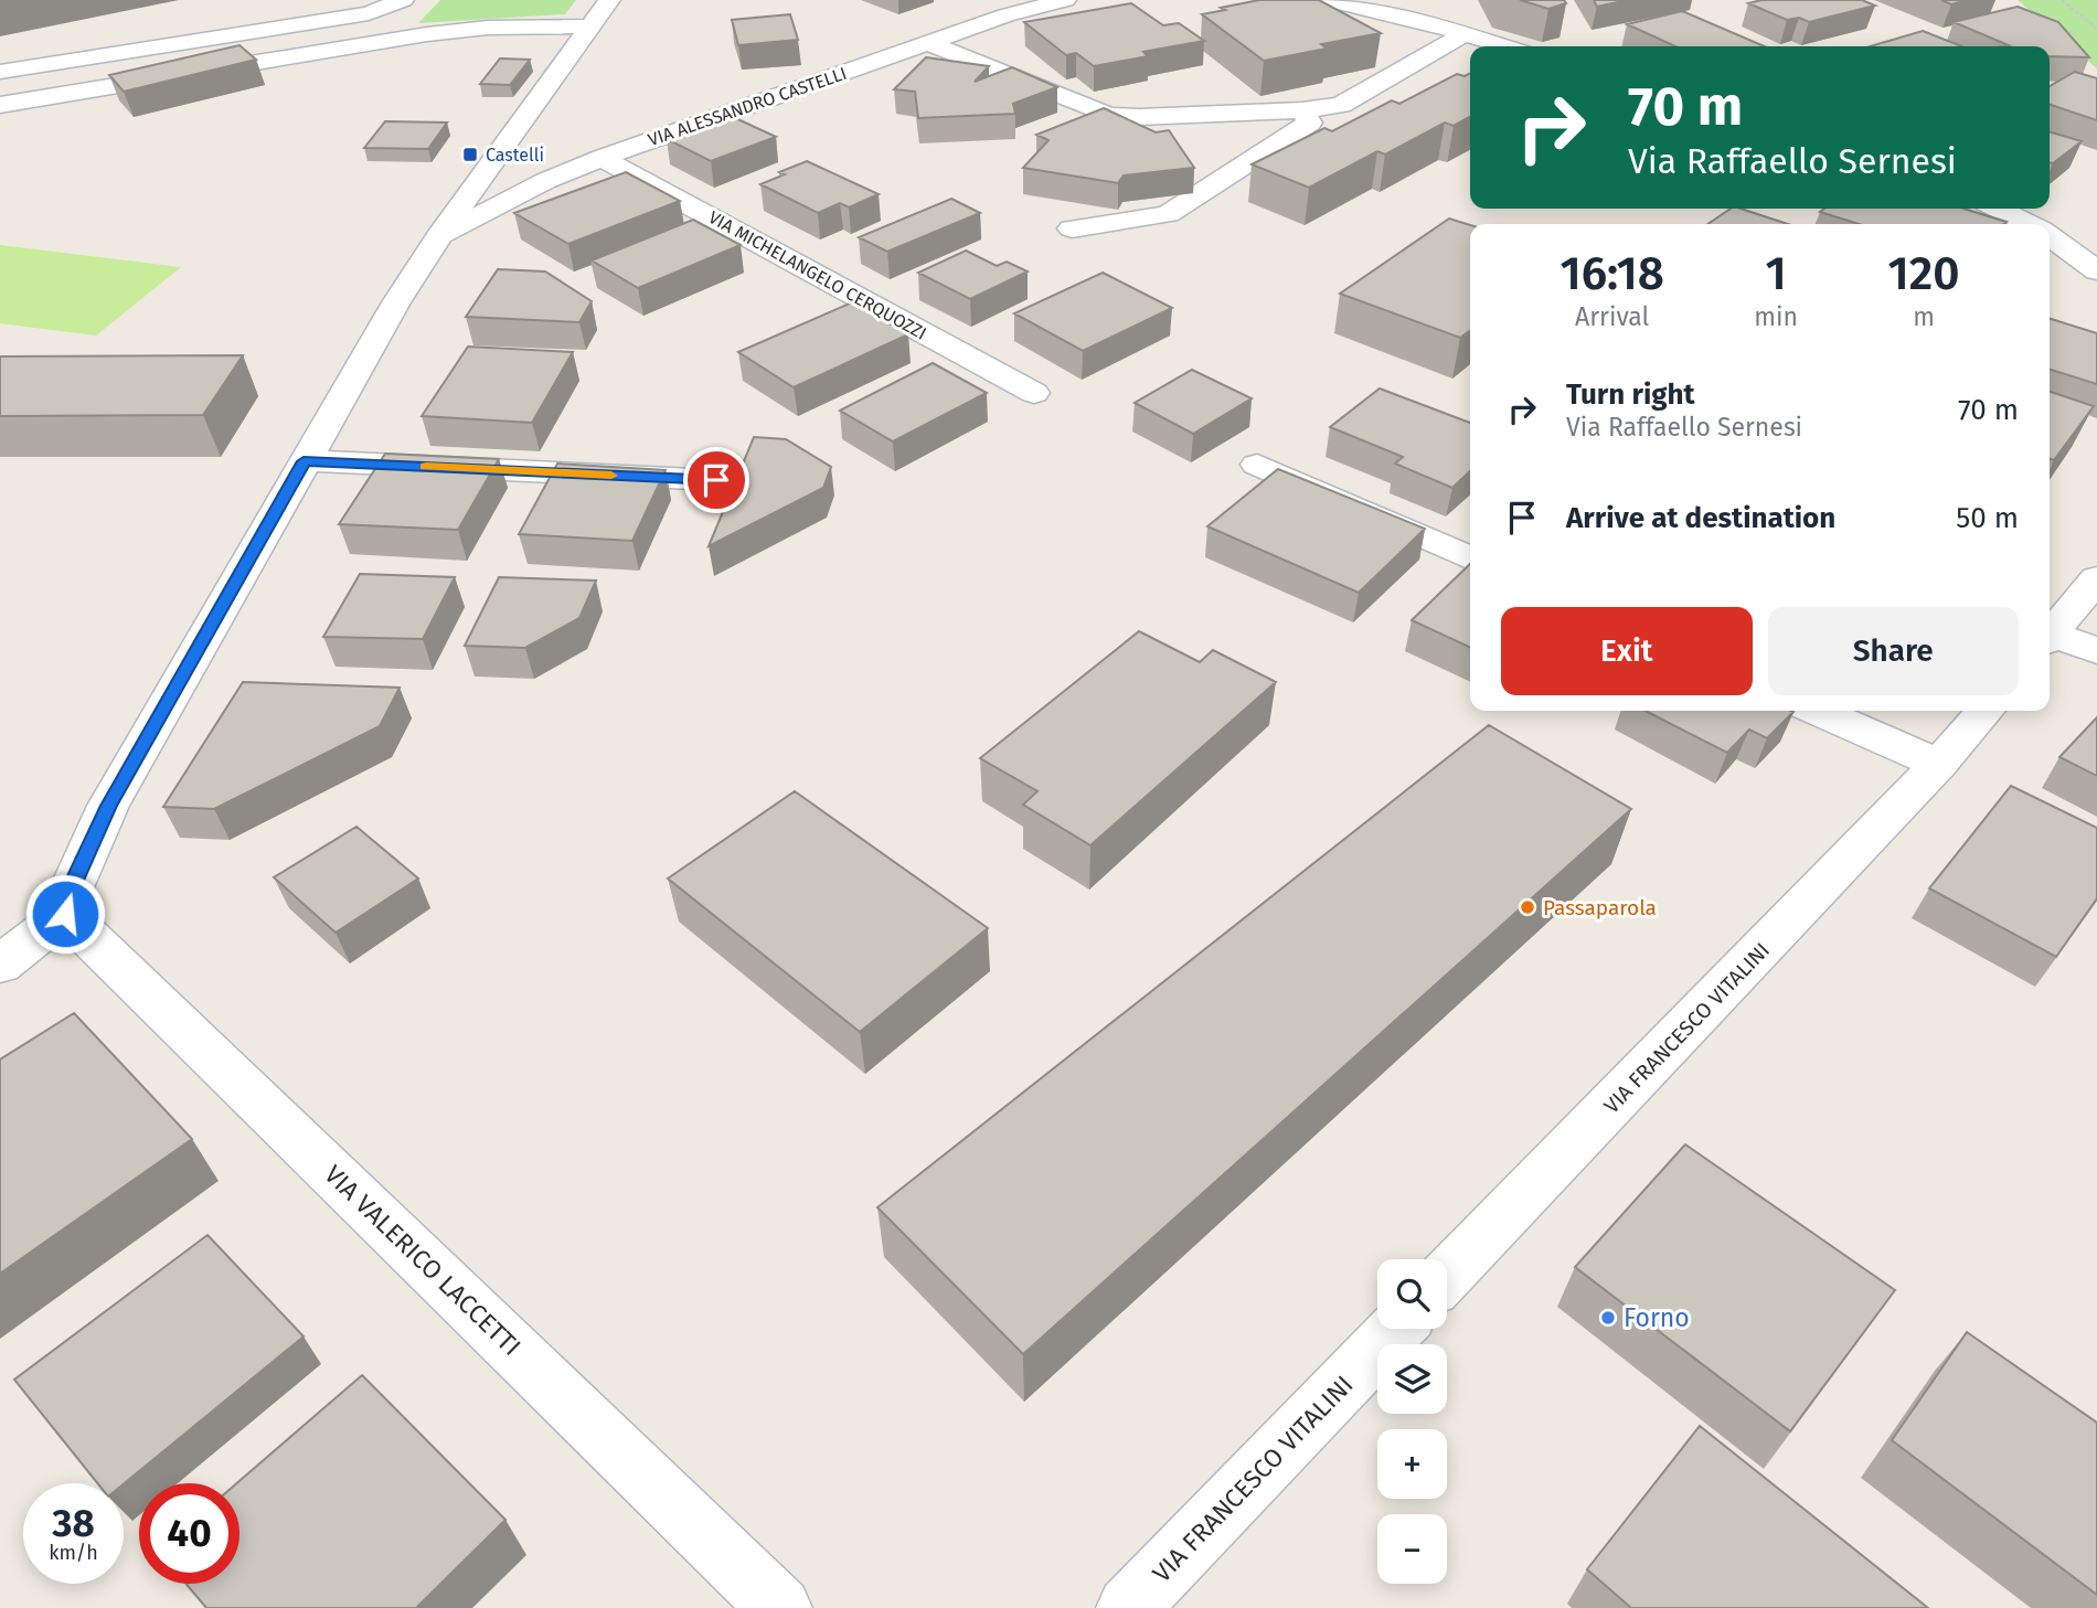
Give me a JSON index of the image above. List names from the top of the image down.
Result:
{
  "streets": {
    "street": [
      "VIA ALESSANDRO CASTELLI",
      "VIA MICHELANGELO CERQUOZZI",
      "VIA FRANCESCO VITALINI",
      "VIA VALERICO LACCETTI"
    ]
  },
  "crossings": [
    ["VIA ALESSANDRO CASTELLI", "VIA MICHELANGELO CERQUOZZI"],
    ["VIA ALESSANDRO CASTELLI", "VIA VALERICO LACCETTI"]
  ],
  "places": {
    "transit": ["Castelli"],
    "other": ["Passaparola", "Forno"]
  },
  "page": {
    "turn": ["70 m", "Via Raffaello Sernesi"],
    "eta": [
      "16:18",
      "Arrival",
      "1",
      "min",
      "120",
      "m"
    ],
    "list": [
      {
        "name": "Turn right",
        "note": "Via Raffaello Sernesi",
        "value": "70 m"
      },
      {
        "name": "Arrive at destination",
        "value": "50 m"
      }
    ],
    "buttons": ["Exit", "Share"],
    "map_buttons": ["+", "−"],
    "speed": "38 km/h",
    "limit": "40"
  }
}
